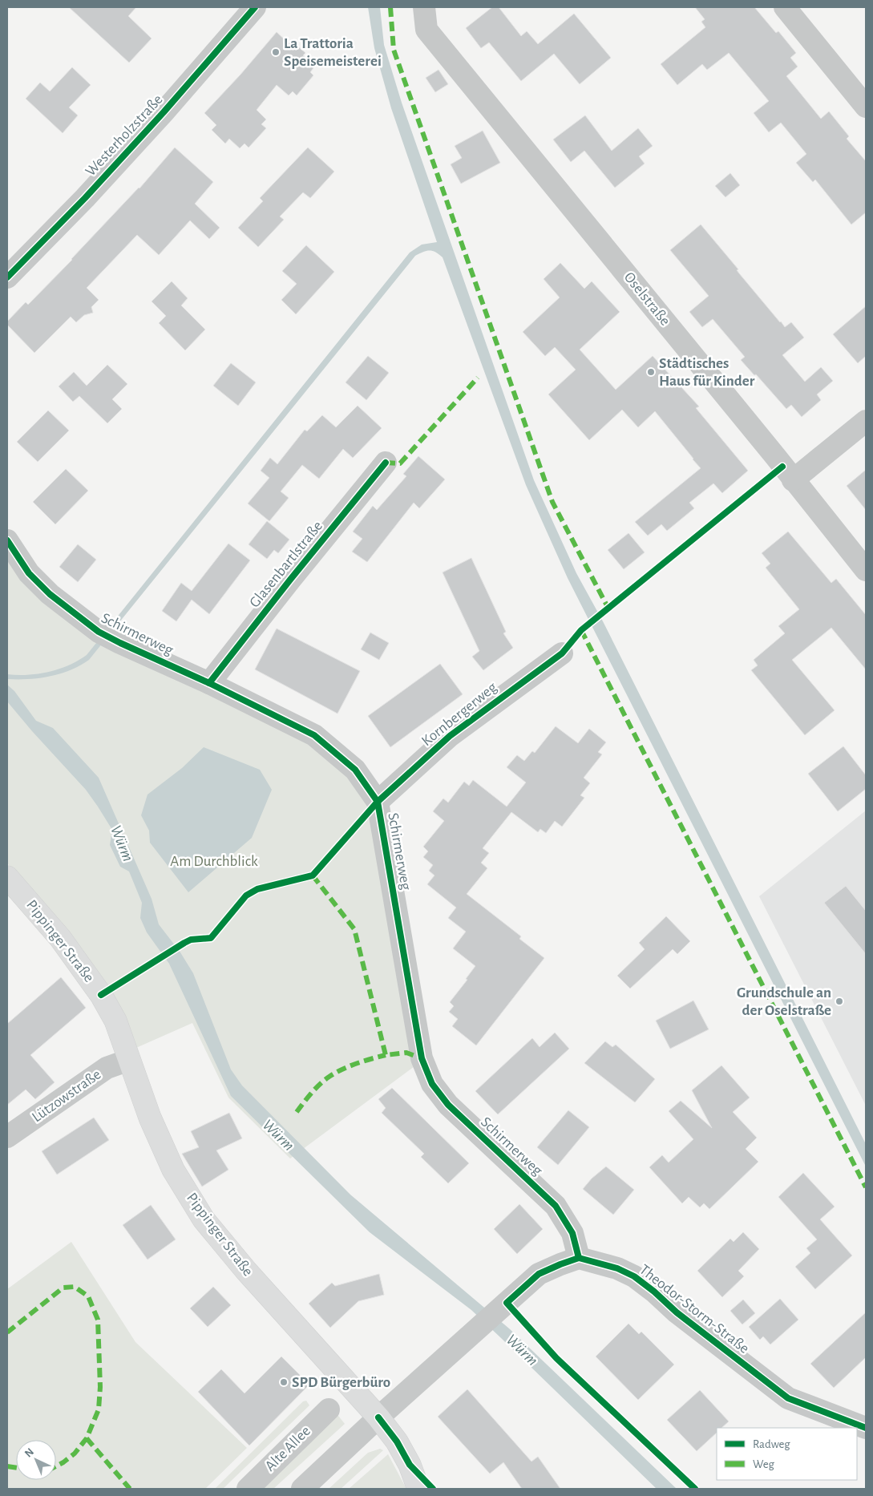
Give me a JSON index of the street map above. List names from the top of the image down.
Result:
{
  "streets": {
    "main road": ["Pippinger Straße"],
    "street": [
      "Westerholzstraße",
      "Oselstraße",
      "Glasenbartlstraße",
      "Schirmerweg",
      "Kornbergerweg",
      "Lützowstraße",
      "Theodor-Storm-Straße",
      "Alte Allee"
    ]
  },
  "crossings": [
    ["Glasenbartlstraße", "Schirmerweg"],
    ["Schirmerweg", "Kornbergerweg"],
    ["Schirmerweg", "Theodor-Storm-Straße"],
    ["Pippinger Straße", "Lützowstraße"]
  ],
  "water": ["Würm"],
  "parks": ["Am Durchblick"],
  "places": [
    "La Trattoria Speisemeisterei",
    "Städtisches Haus für Kinder",
    "Grundschule an der Oselstraße",
    "SPD Bürgerbüro"
  ],
  "legend": ["Radweg", "Weg"],
  "north": "top left"
}
